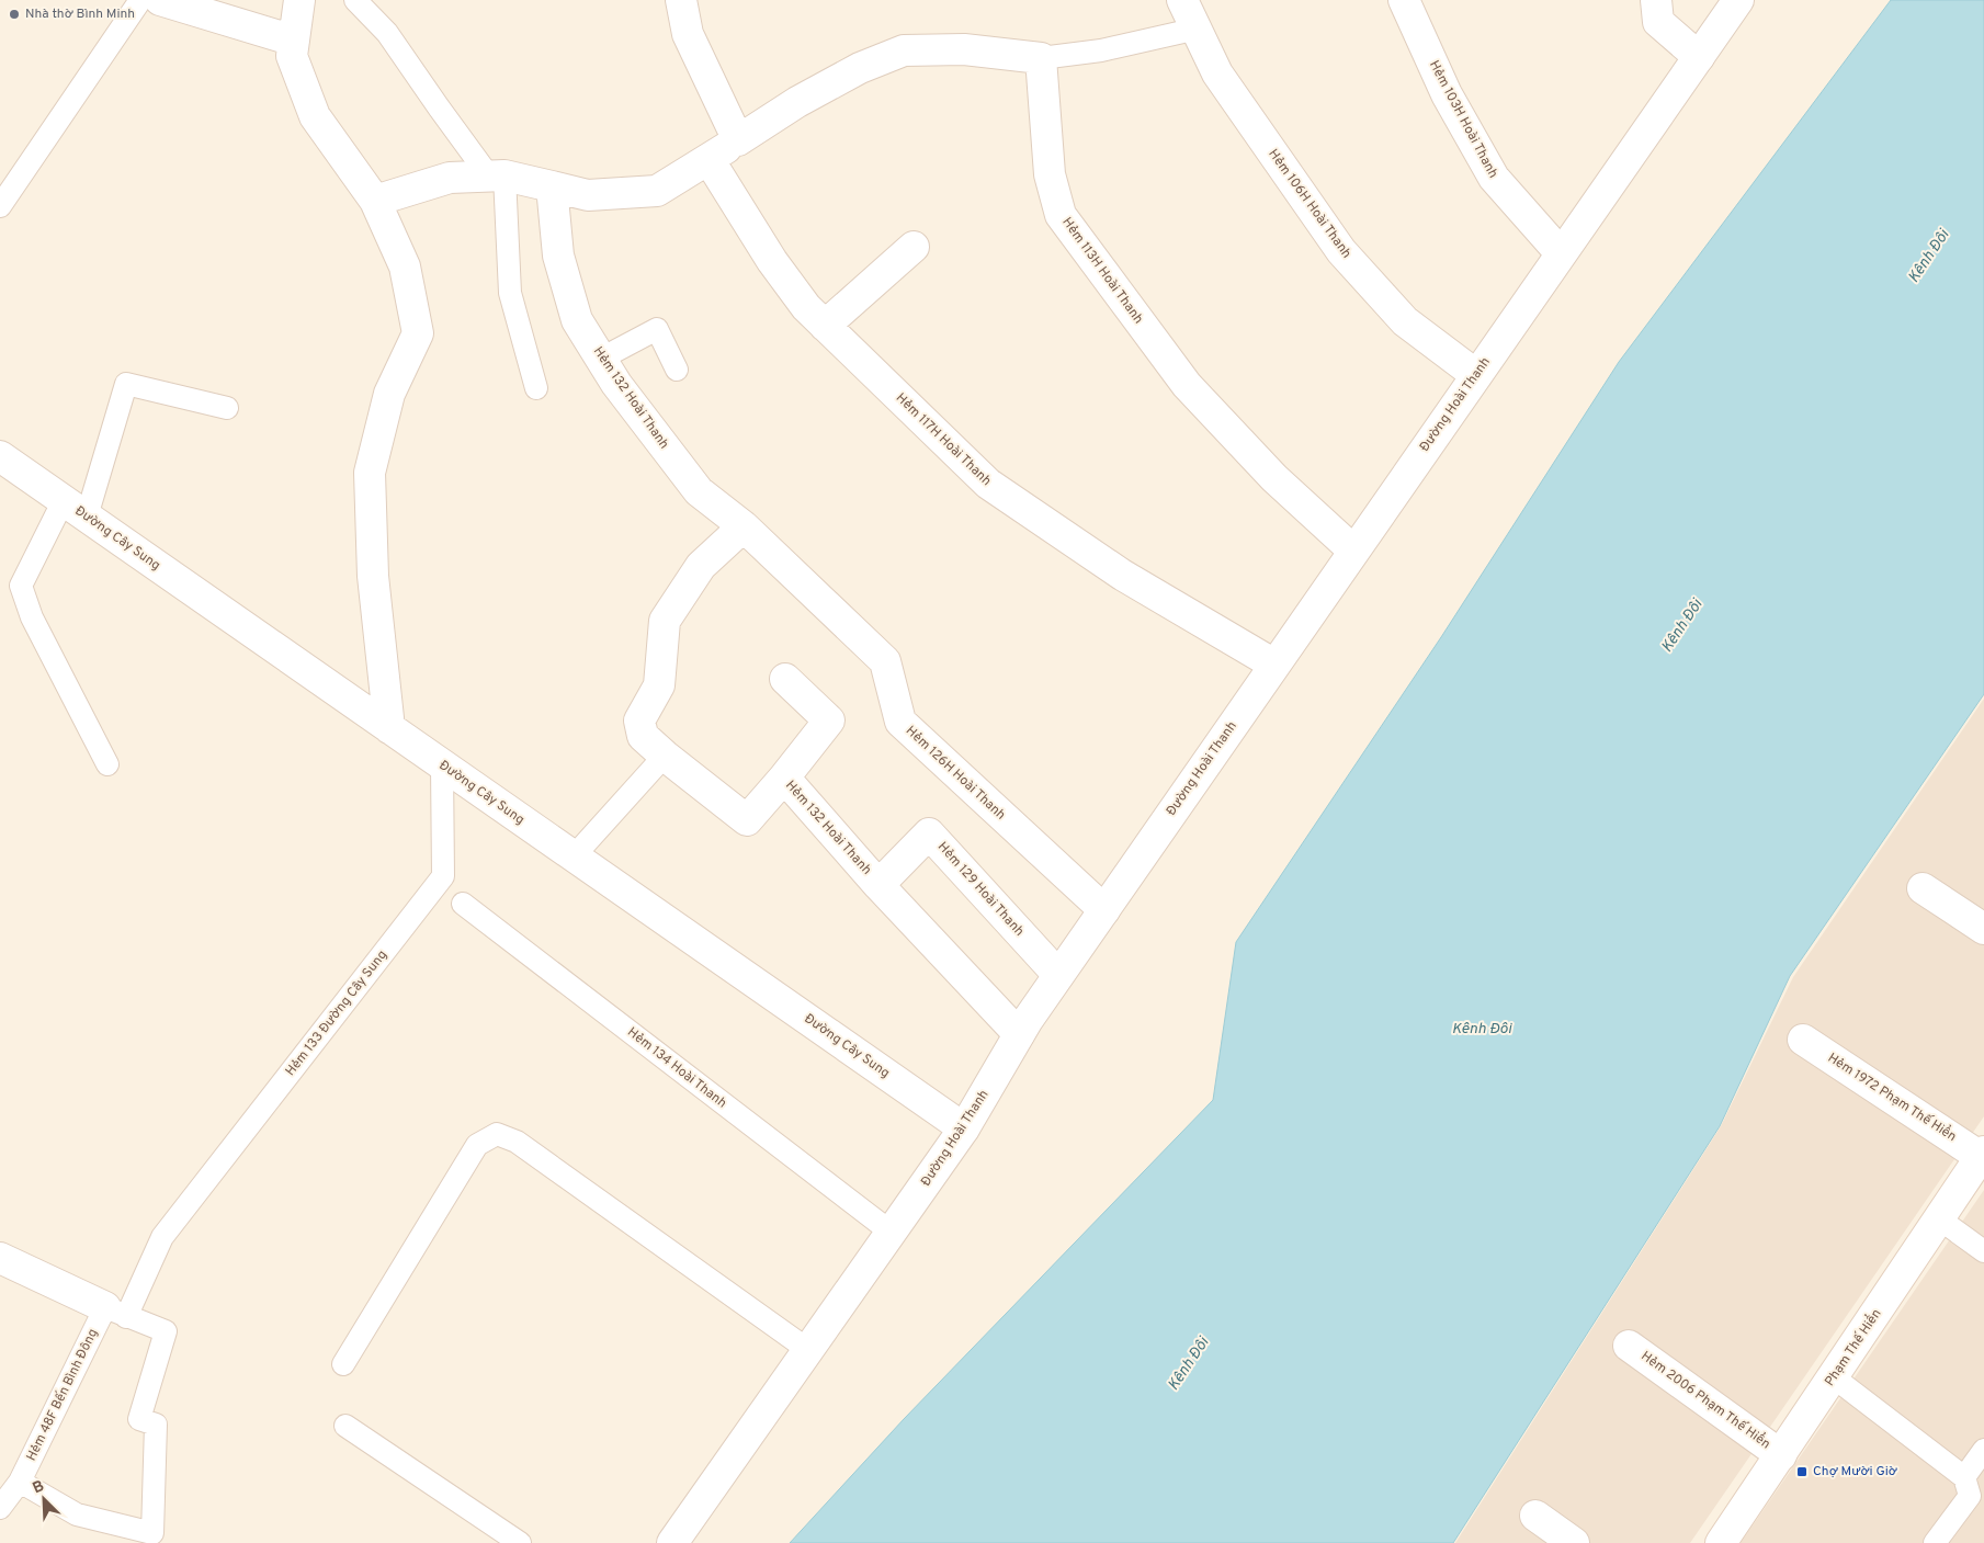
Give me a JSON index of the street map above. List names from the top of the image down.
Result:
{
  "streets": {
    "street": [
      "Hẻm 103H Hoài Thanh",
      "Hẻm 106H Hoài Thanh",
      "Hẻm 113H Hoài Thanh",
      "Hẻm 132 Hoài Thanh",
      "Đường Hoài Thanh",
      "Hẻm 117H Hoài Thanh",
      "Đường Cây Sung",
      "Hẻm 126H Hoài Thanh",
      "Hẻm 129 Hoài Thanh",
      "Hẻm 1972 Phạm Thế Hiển",
      "Phạm Thế Hiển",
      "Hẻm 2006 Phạm Thế Hiển"
    ],
    "lane": ["Hẻm 133 Đường Cây Sung", "Hẻm 134 Hoài Thanh", "Hẻm 48F Bến Bình Đông"]
  },
  "crossings": [
    ["Hẻm 103H Hoài Thanh", "Đường Hoài Thanh"],
    ["Hẻm 106H Hoài Thanh", "Đường Hoài Thanh"],
    ["Hẻm 113H Hoài Thanh", "Đường Hoài Thanh"],
    ["Hẻm 132 Hoài Thanh", "Đường Hoài Thanh"],
    ["Hẻm 132 Hoài Thanh", "Hẻm 126H Hoài Thanh"],
    ["Hẻm 132 Hoài Thanh", "Hẻm 129 Hoài Thanh"],
    ["Đường Hoài Thanh", "Hẻm 117H Hoài Thanh"],
    ["Đường Hoài Thanh", "Đường Cây Sung"],
    ["Đường Hoài Thanh", "Hẻm 126H Hoài Thanh"],
    ["Đường Hoài Thanh", "Hẻm 129 Hoài Thanh"],
    ["Đường Hoài Thanh", "Hẻm 134 Hoài Thanh"],
    ["Đường Cây Sung", "Hẻm 133 Đường Cây Sung"],
    ["Hẻm 133 Đường Cây Sung", "Hẻm 48F Bến Bình Đông"],
    ["Hẻm 1972 Phạm Thế Hiển", "Phạm Thế Hiển"],
    ["Phạm Thế Hiển", "Hẻm 2006 Phạm Thế Hiển"]
  ],
  "water": ["Kênh Đôi"],
  "places": {
    "other": ["Nhà thờ Bình Minh"],
    "transit": ["Chợ Mười Giờ"]
  },
  "north": "top left"
}
